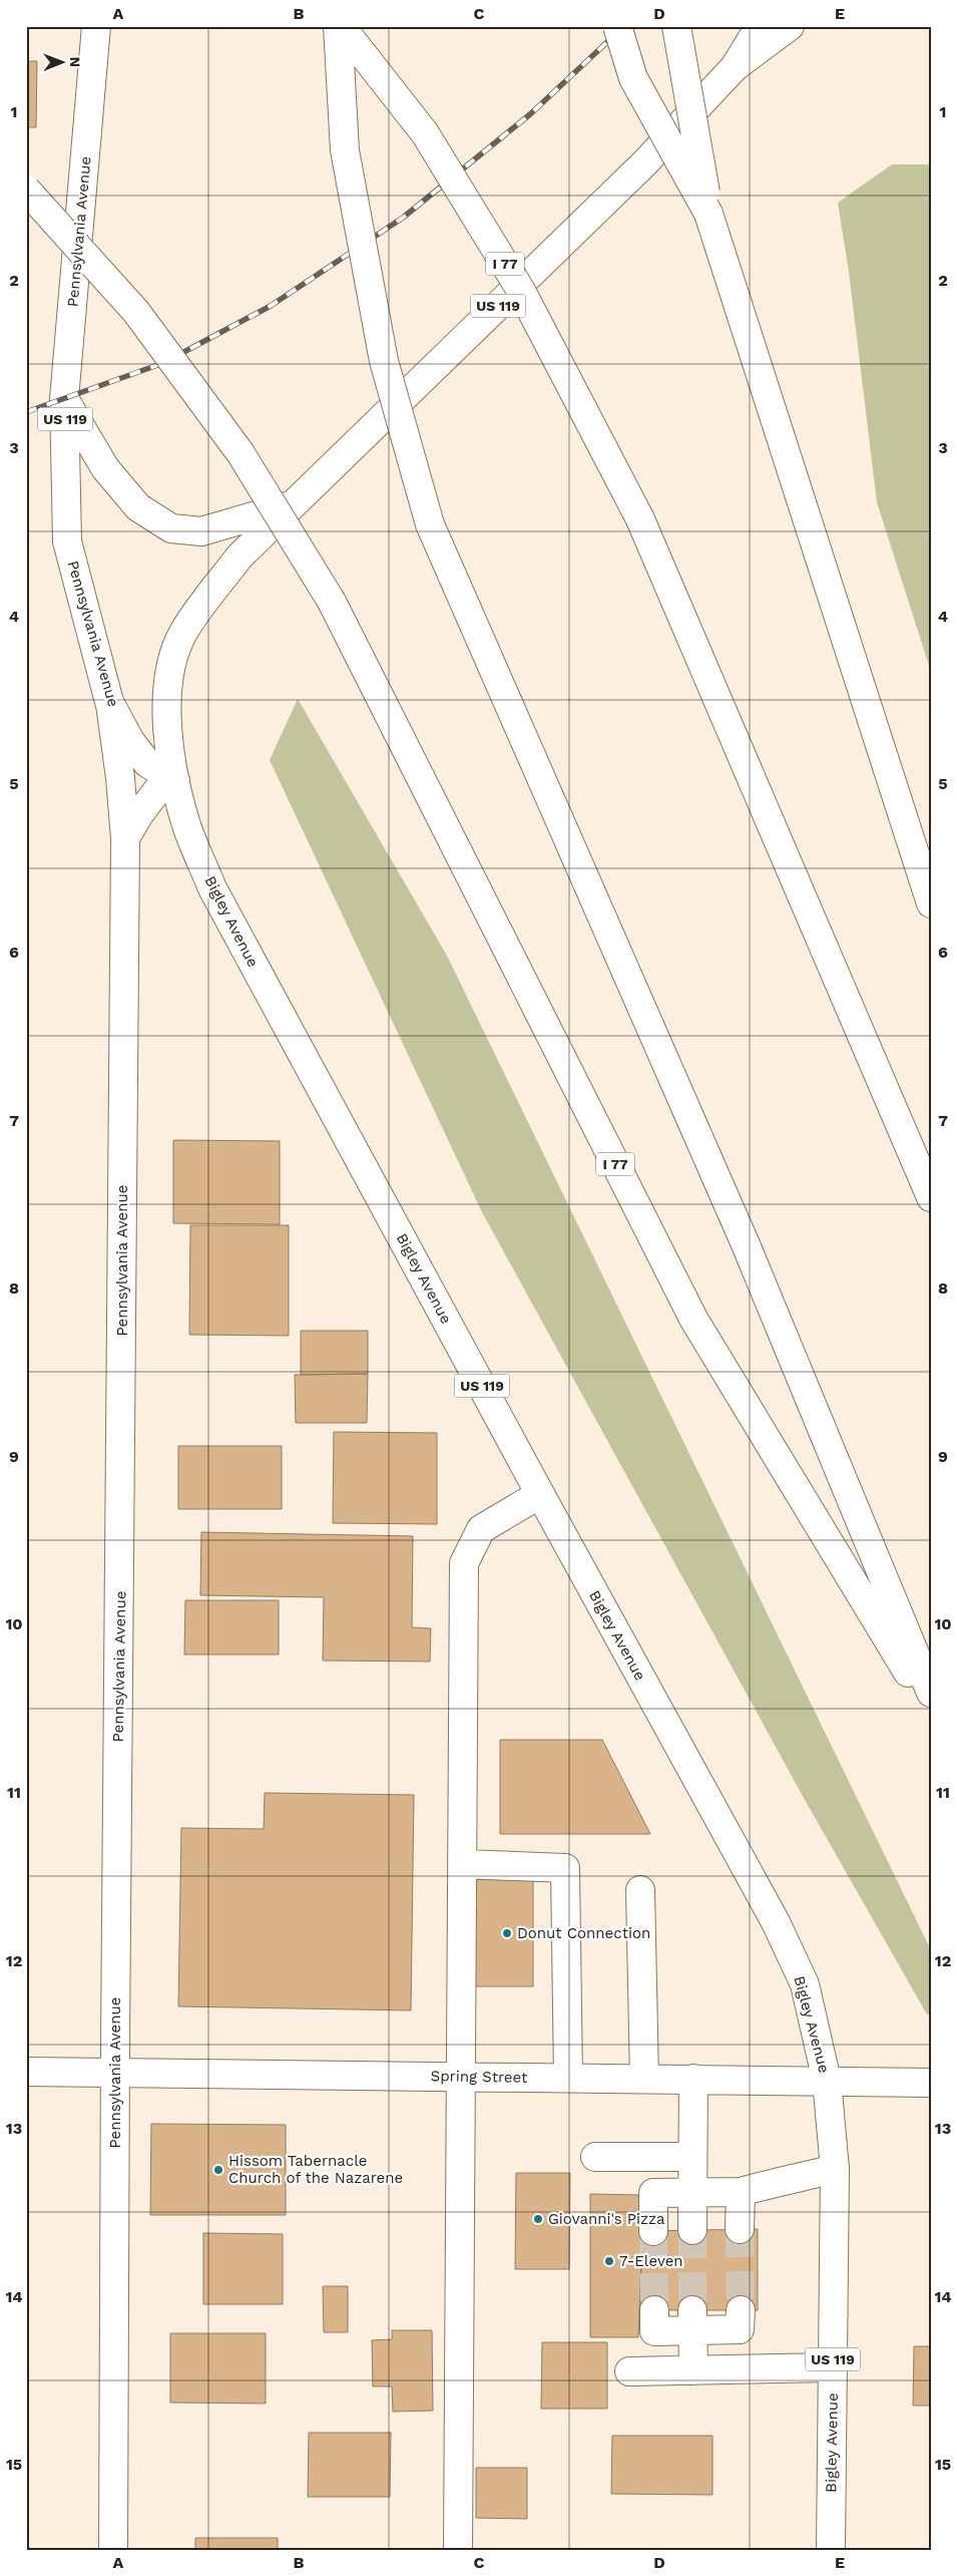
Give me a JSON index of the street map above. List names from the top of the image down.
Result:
{
  "streets": {
    "main road": [
      "Pennsylvania Avenue",
      "I 77",
      "US 119",
      "Bigley Avenue",
      "Spring Street"
    ]
  },
  "crossings": [
    ["Pennsylvania Avenue", "US 119"],
    ["Pennsylvania Avenue", "Bigley Avenue"],
    ["Pennsylvania Avenue", "Spring Street"],
    ["US 119", "Bigley Avenue"],
    ["Bigley Avenue", "Spring Street"]
  ],
  "places": [
    "Donut Connection",
    "Hissom Tabernacle Church of the Nazarene",
    "Giovanni's Pizza",
    "7-Eleven"
  ],
  "north": "right",
  "grid": {
    "columns": [
      "A",
      "B",
      "C",
      "D",
      "E"
    ],
    "rows": [
      "1",
      "2",
      "3",
      "4",
      "5",
      "6",
      "7",
      "8",
      "9",
      "10",
      "11",
      "12",
      "13",
      "14",
      "15"
    ]
  }
}
